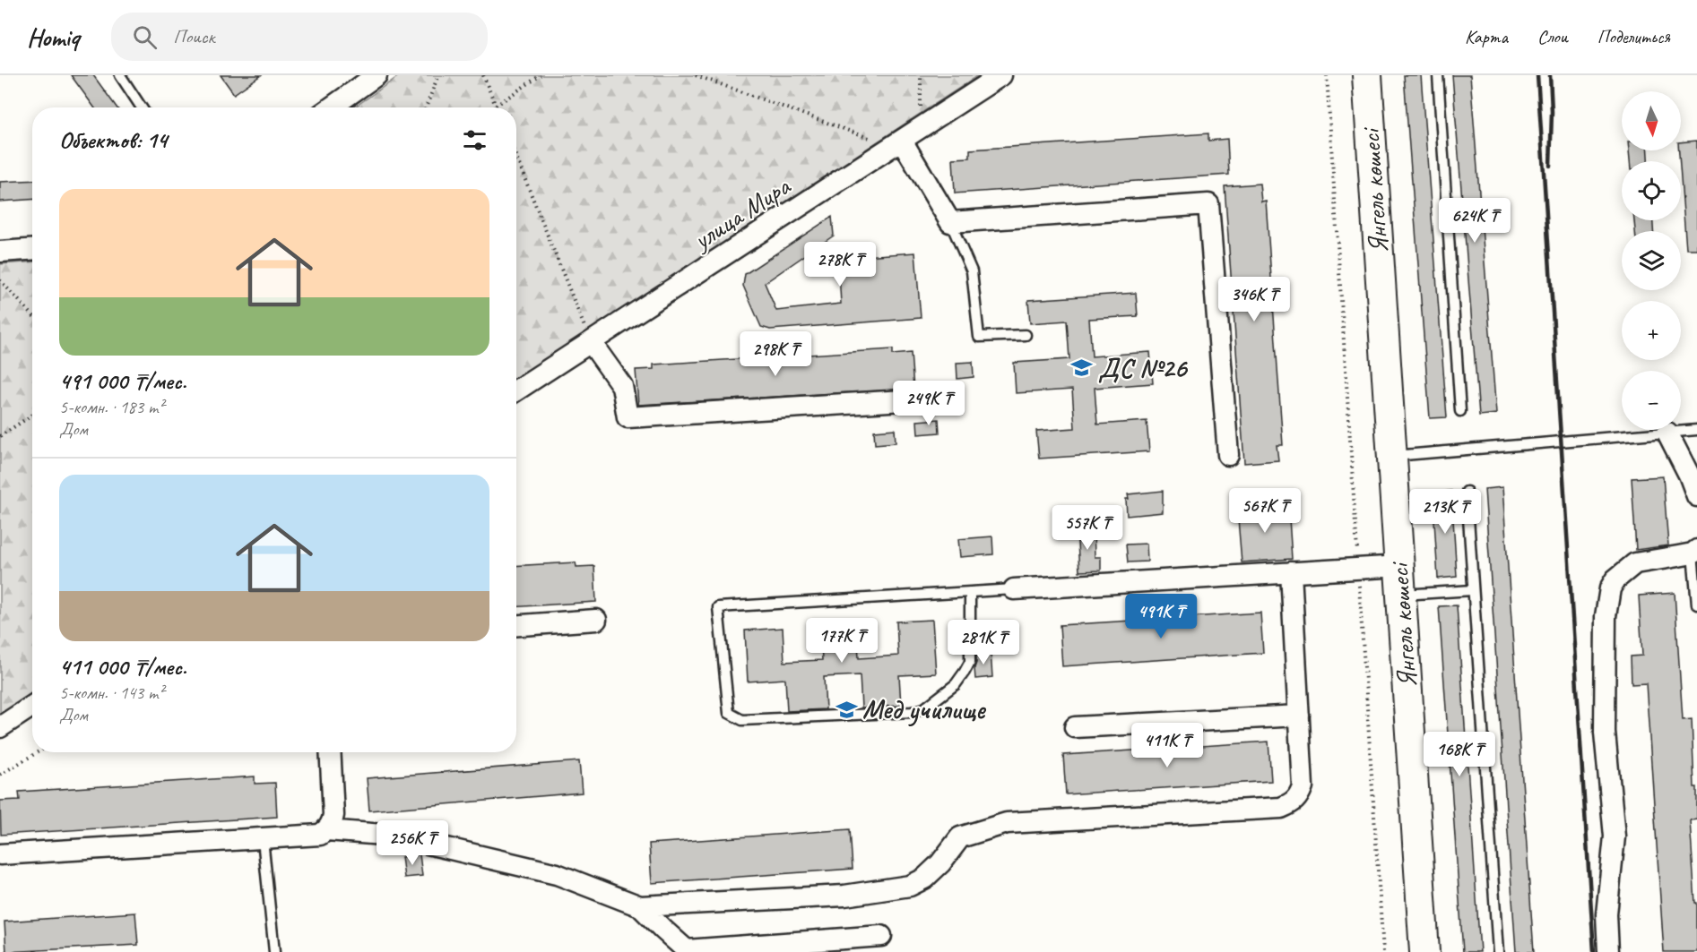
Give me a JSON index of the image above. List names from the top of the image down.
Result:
{
  "streets": {
    "street": ["Янгель көшесі", "улица Мира"]
  },
  "places": {
    "school or university": ["ДС №26", "Мед училище"]
  },
  "north": "bottom",
  "page": {
    "header": "Homiq",
    "search": "Поиск",
    "nav": ["Карта", "Слои", "Поделиться"],
    "map_buttons": ["+", "−"],
    "heading": "Объектов: 14",
    "list": [
      {
        "name": "491 000 ₸/мес.",
        "note": "5-комн. · 183 m² · Дом"
      },
      {
        "name": "411 000 ₸/мес.",
        "note": "5-комн. · 143 m² · Дом"
      }
    ],
    "price": [
      "624K ₸",
      "278K ₸",
      "346K ₸",
      "298K ₸",
      "249K ₸",
      "567K ₸",
      "213K ₸",
      "557K ₸",
      "491K ₸",
      "177K ₸",
      "281K ₸",
      "411K ₸",
      "168K ₸",
      "256K ₸"
    ]
  }
}
